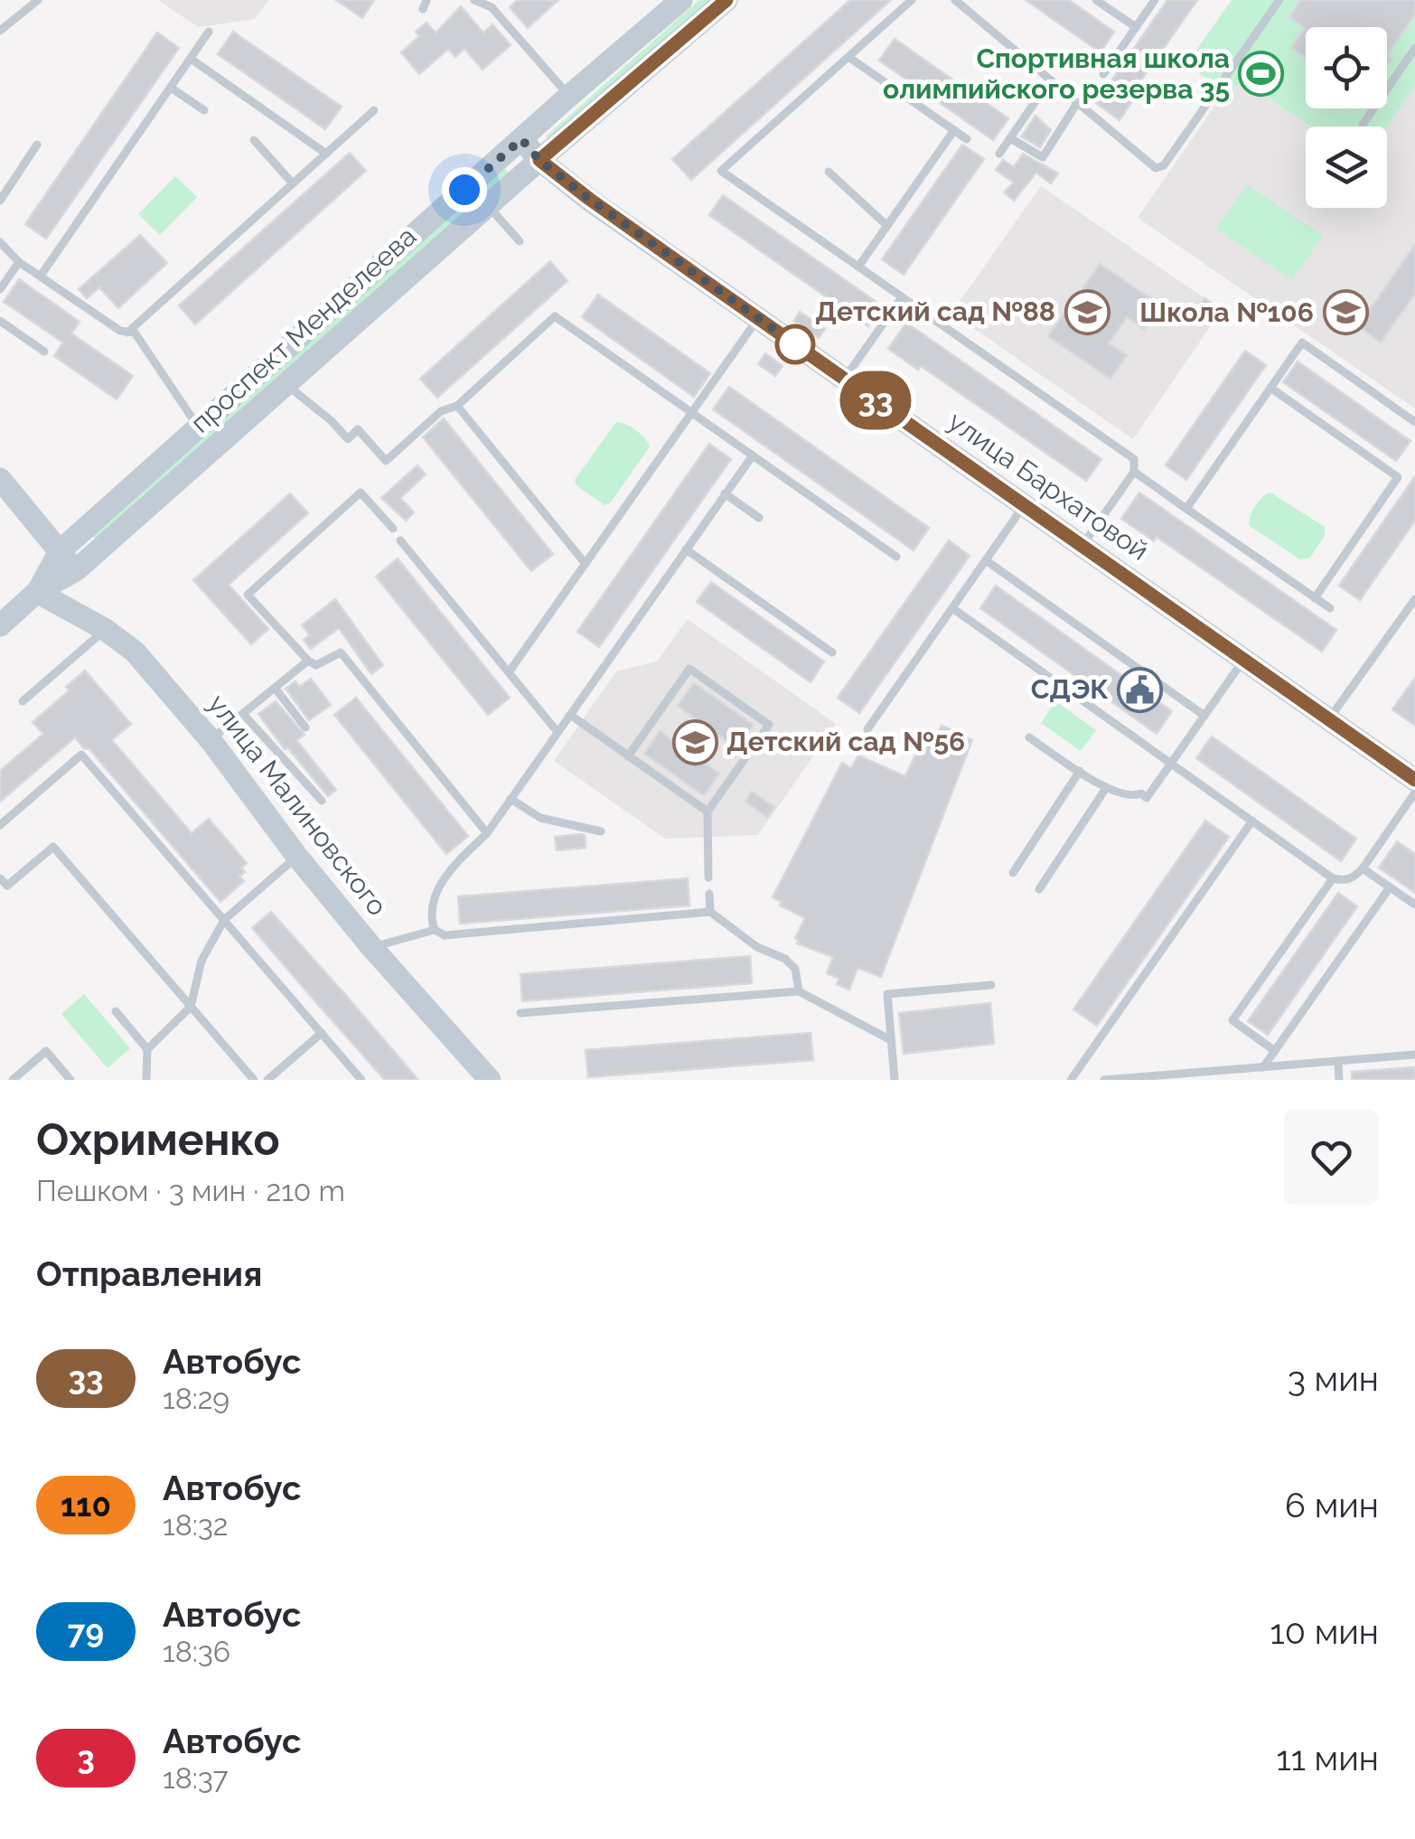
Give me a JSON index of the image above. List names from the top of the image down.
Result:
{
  "streets": {
    "street": ["проспект Менделеева", "улица Бархатовой", "улица Малиновского"]
  },
  "crossings": [
    ["проспект Менделеева", "улица Бархатовой"],
    ["проспект Менделеева", "улица Малиновского"]
  ],
  "places": {
    "sports": ["Спортивная школа олимпийского резерва 35"],
    "school or university": ["Детский сад №88", "Школа №106", "Детский сад №56"],
    "public building": ["СДЭК"]
  },
  "lines": ["bus line 33"],
  "page": {
    "on_map": "33",
    "heading": [
      ["Охрименко", "Пешком · 3 мин · 210 m"],
      "Отправления"
    ],
    "list": [
      {
        "mark": "33",
        "name": "Автобус",
        "note": "18:29",
        "value": "3 мин"
      },
      {
        "mark": "110",
        "name": "Автобус",
        "note": "18:32",
        "value": "6 мин"
      },
      {
        "mark": "79",
        "name": "Автобус",
        "note": "18:36",
        "value": "10 мин"
      },
      {
        "mark": "3",
        "name": "Автобус",
        "note": "18:37",
        "value": "11 мин"
      }
    ]
  }
}
